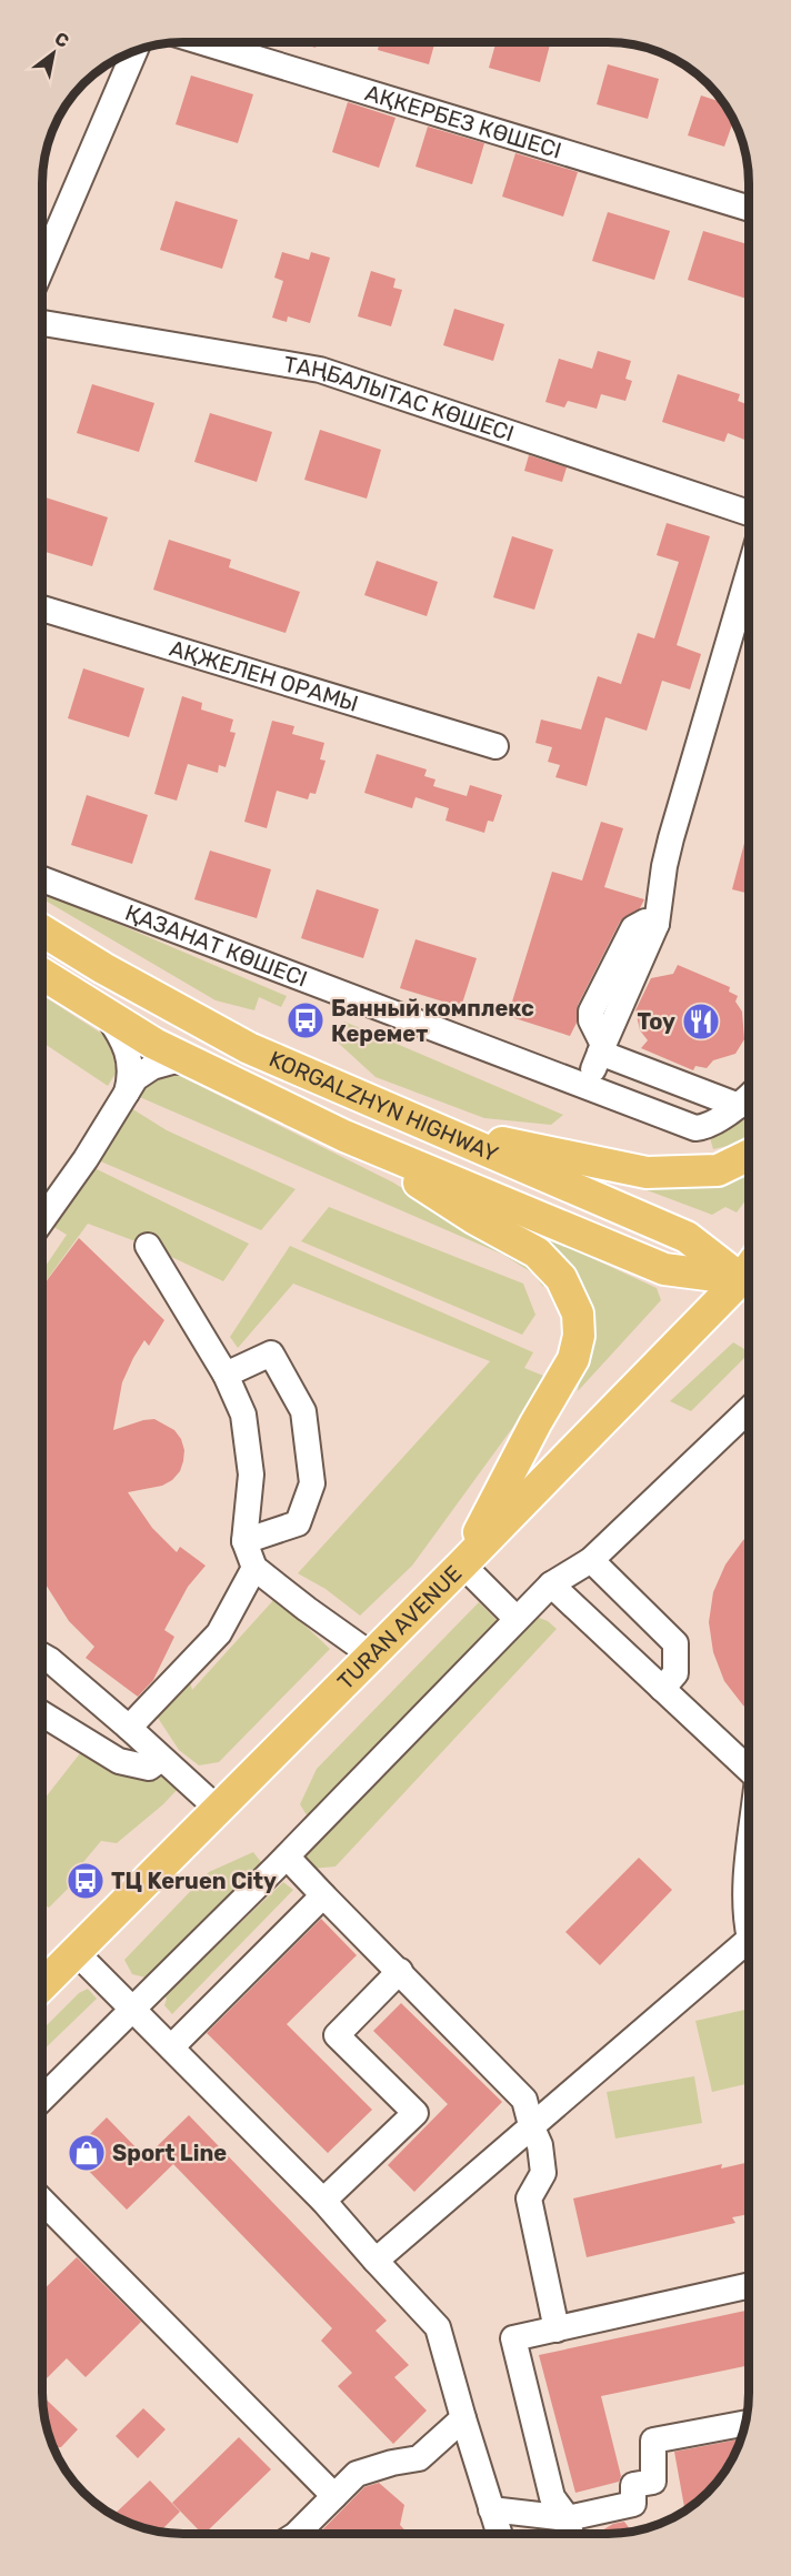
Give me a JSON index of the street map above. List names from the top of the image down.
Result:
{
  "streets": {
    "main road": ["KORGALZHYN HIGHWAY", "TURAN AVENUE"],
    "street": [
      "АҚКЕРБЕЗ КӨШЕСІ",
      "ТАҢБАЛЫТАС КӨШЕСІ",
      "АҚЖЕЛЕН ОРАМЫ",
      "ҚАЗАНАТ КӨШЕСІ"
    ]
  },
  "places": {
    "bus stop": ["Банный комплекс Керемет", "ТЦ Keruen City"],
    "restaurant": ["Toy"],
    "shop": ["Sport Line"]
  },
  "north": "top right"
}
